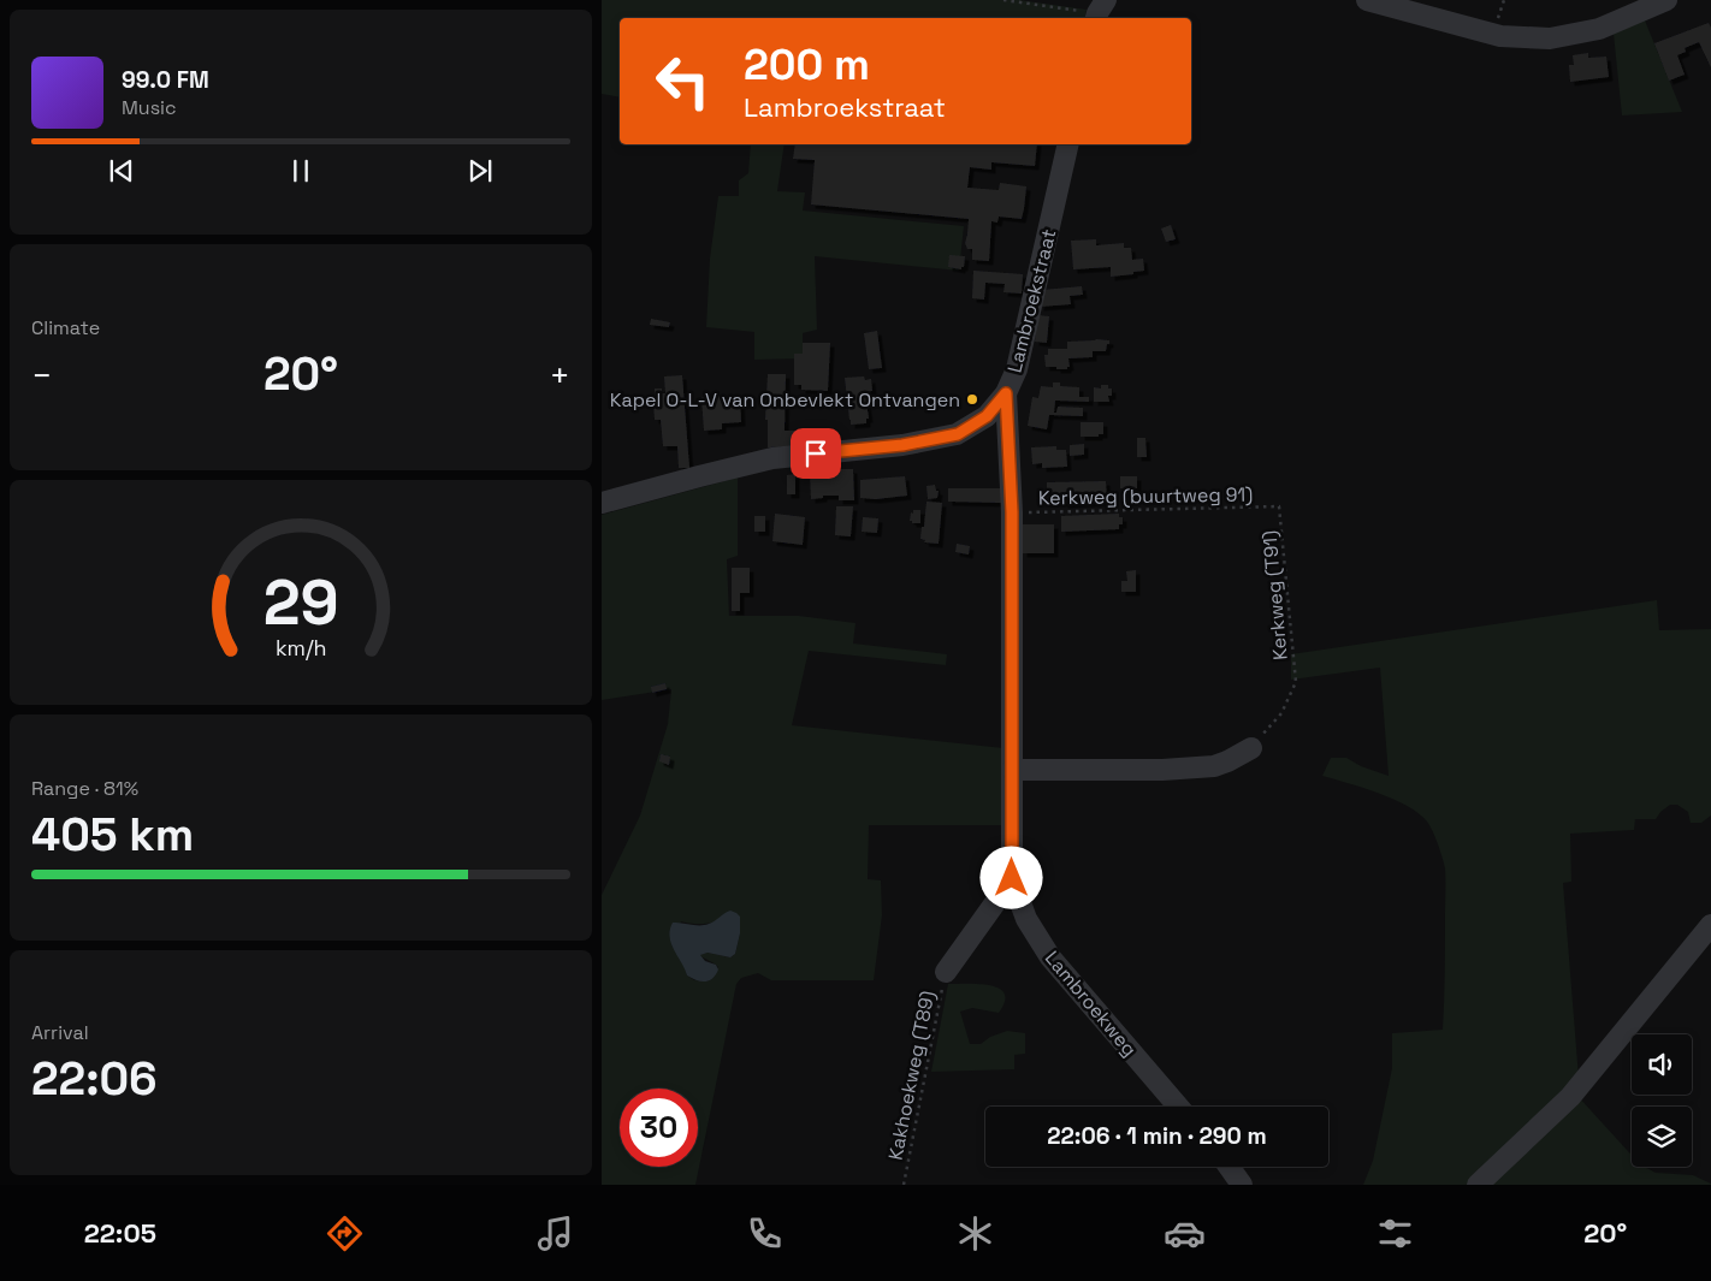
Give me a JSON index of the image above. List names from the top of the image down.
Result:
{
  "streets": {
    "street": ["Lambroekstraat", "Lambroekweg"],
    "path": ["Kerkweg (buurtweg 91)", "Kerkweg (T91)", "Kakhoekweg (T89)"]
  },
  "crossings": [
    ["Lambroekstraat", "Lambroekweg"],
    ["Kerkweg (buurtweg 91)", "Kerkweg (T91)"],
    ["Kerkweg (buurtweg 91)", "Lambroekweg"]
  ],
  "places": ["Kapel O-L-V van Onbevlekt Ontvangen"],
  "page": {
    "turn": ["200 m", "Lambroekstraat"],
    "song": ["99.0 FM", "Music"],
    "tile": [
      "Climate",
      ["Range · 81%", "405 km"],
      ["Arrival", "22:06"]
    ],
    "heat": ["−", "20°", "+"],
    "limit": "30",
    "trip": "22:06 · 1 min · 290 m",
    "tabs": ["22:05", "20°"],
    "gauge": ["29", "km/h"]
  }
}
